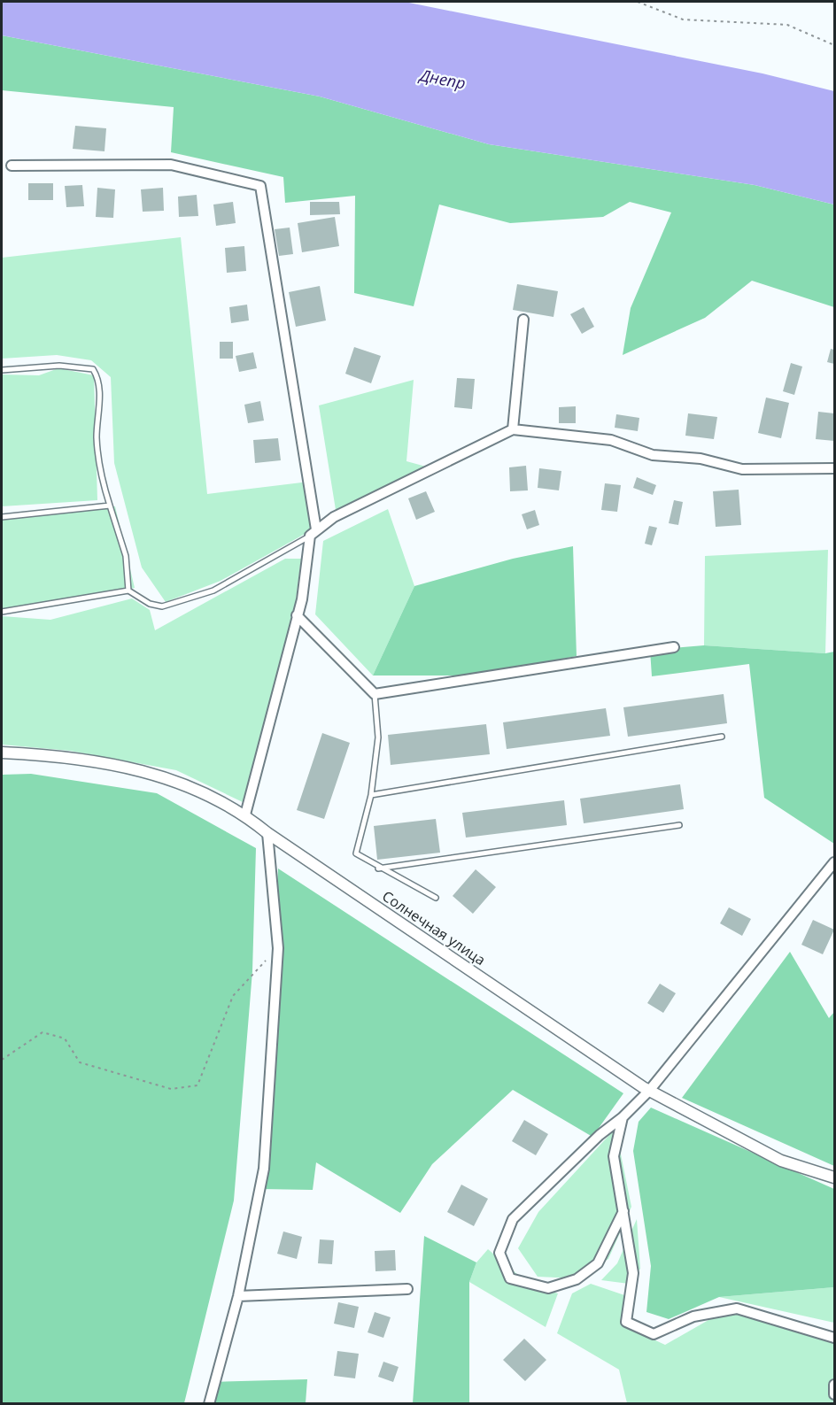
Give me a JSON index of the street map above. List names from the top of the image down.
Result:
{
  "streets": {
    "street": ["Солнечная улица"]
  },
  "water": ["Днепр"]
}
